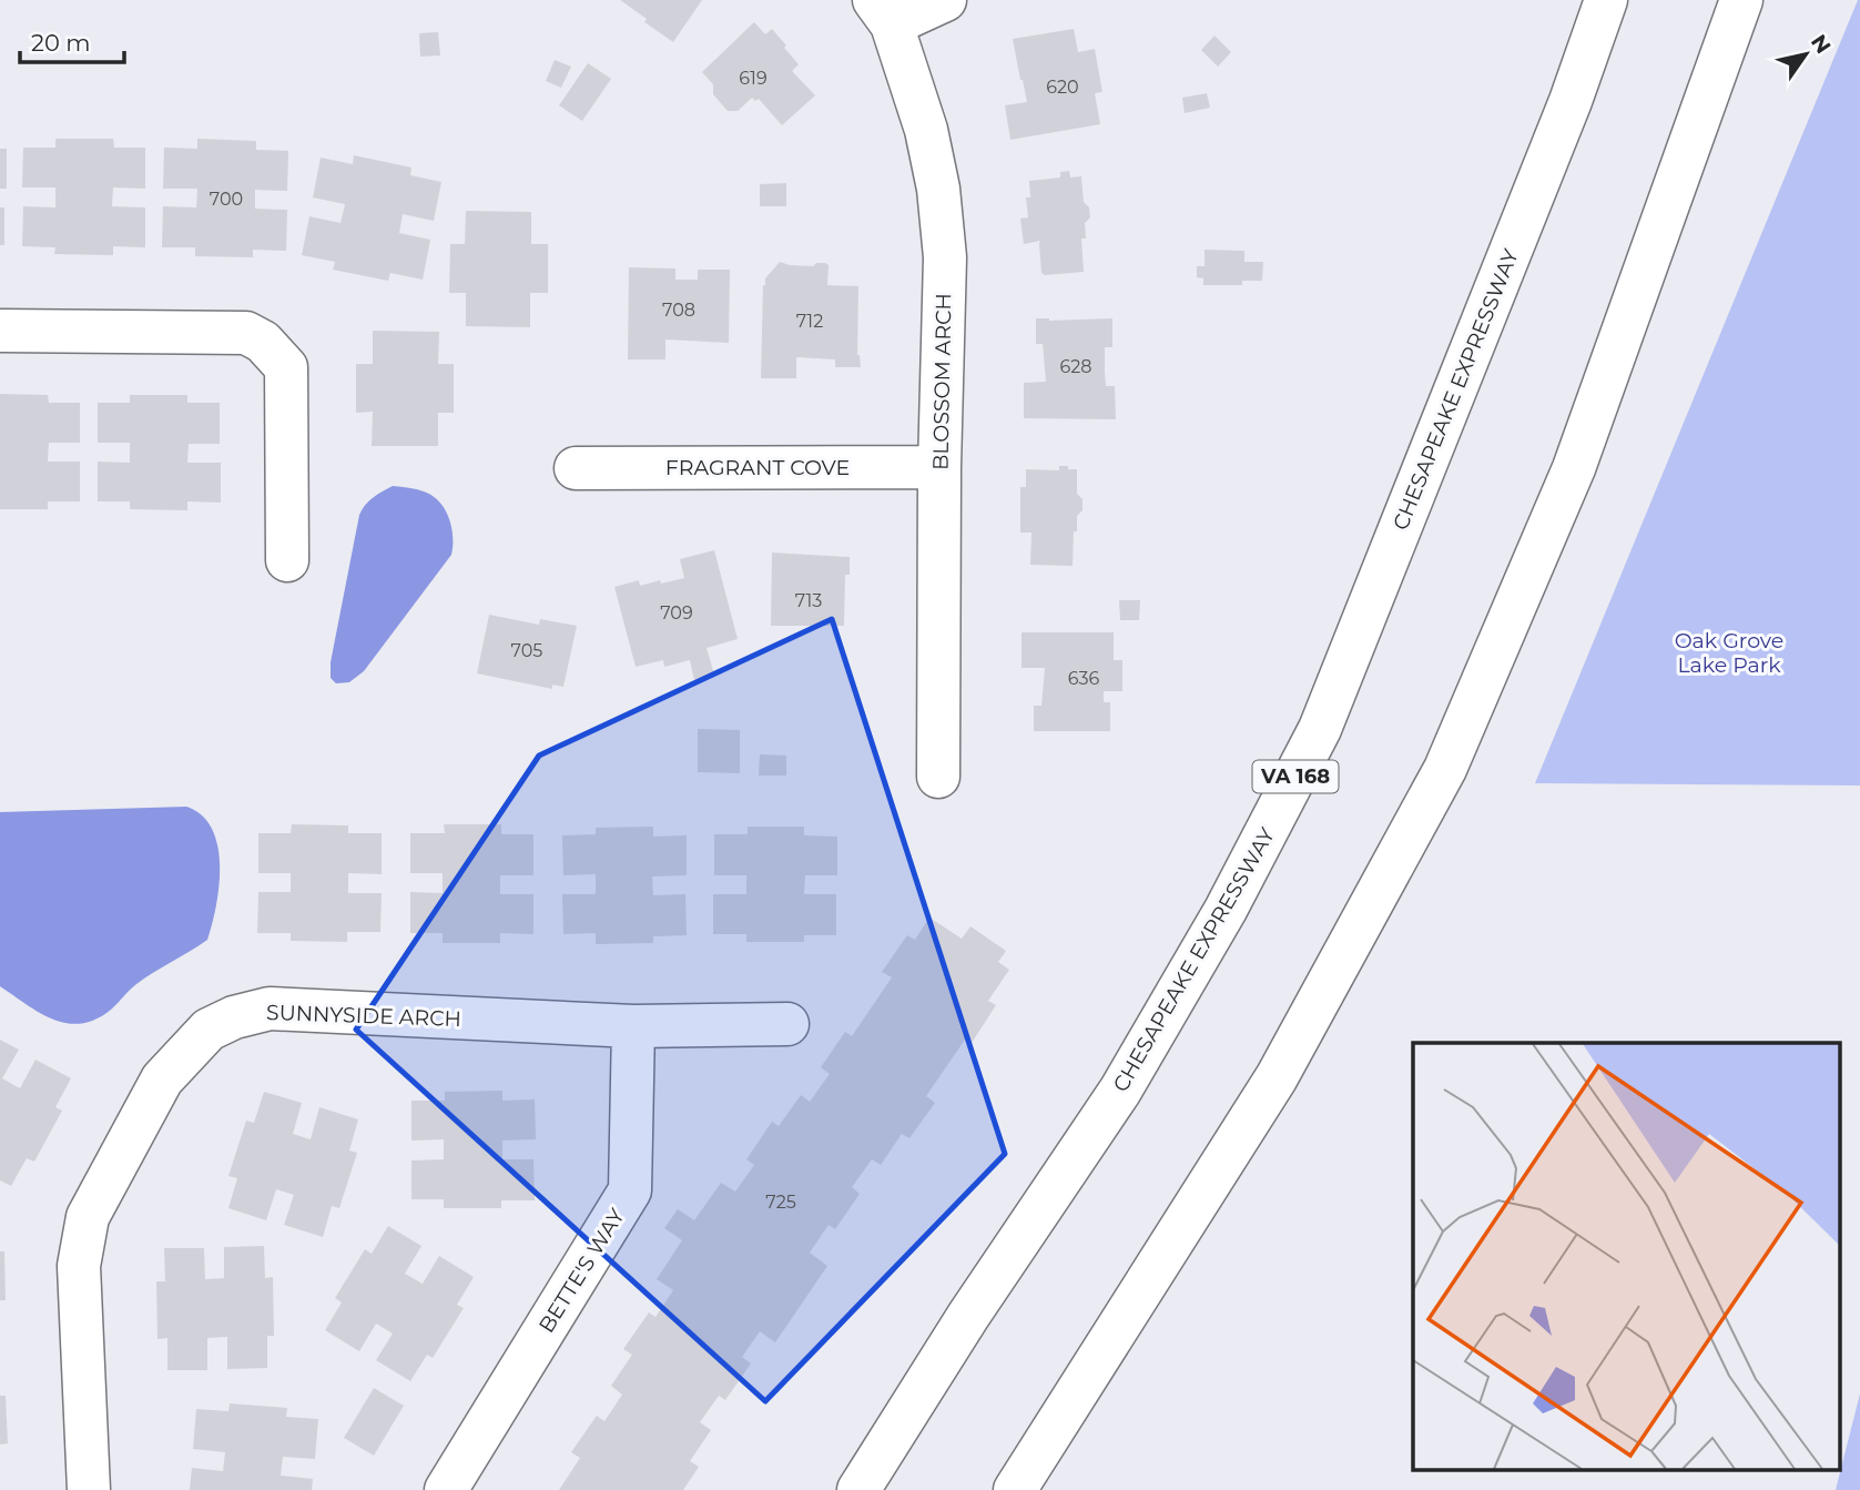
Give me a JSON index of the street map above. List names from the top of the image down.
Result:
{
  "streets": {
    "main road": [
      "BLOSSOM ARCH",
      "CHESAPEAKE EXPRESSWAY",
      "FRAGRANT COVE",
      "VA 168",
      "SUNNYSIDE ARCH",
      "BETTE'S WAY"
    ]
  },
  "crossings": [
    ["BLOSSOM ARCH", "FRAGRANT COVE"],
    ["SUNNYSIDE ARCH", "BETTE'S WAY"]
  ],
  "parks": ["Oak Grove Lake Park"],
  "house_numbers": [
    "619",
    "620",
    "700",
    "708",
    "712",
    "628",
    "713",
    "709",
    "705",
    "636",
    "725"
  ],
  "scale_bar": "20 m",
  "north": "top right"
}
